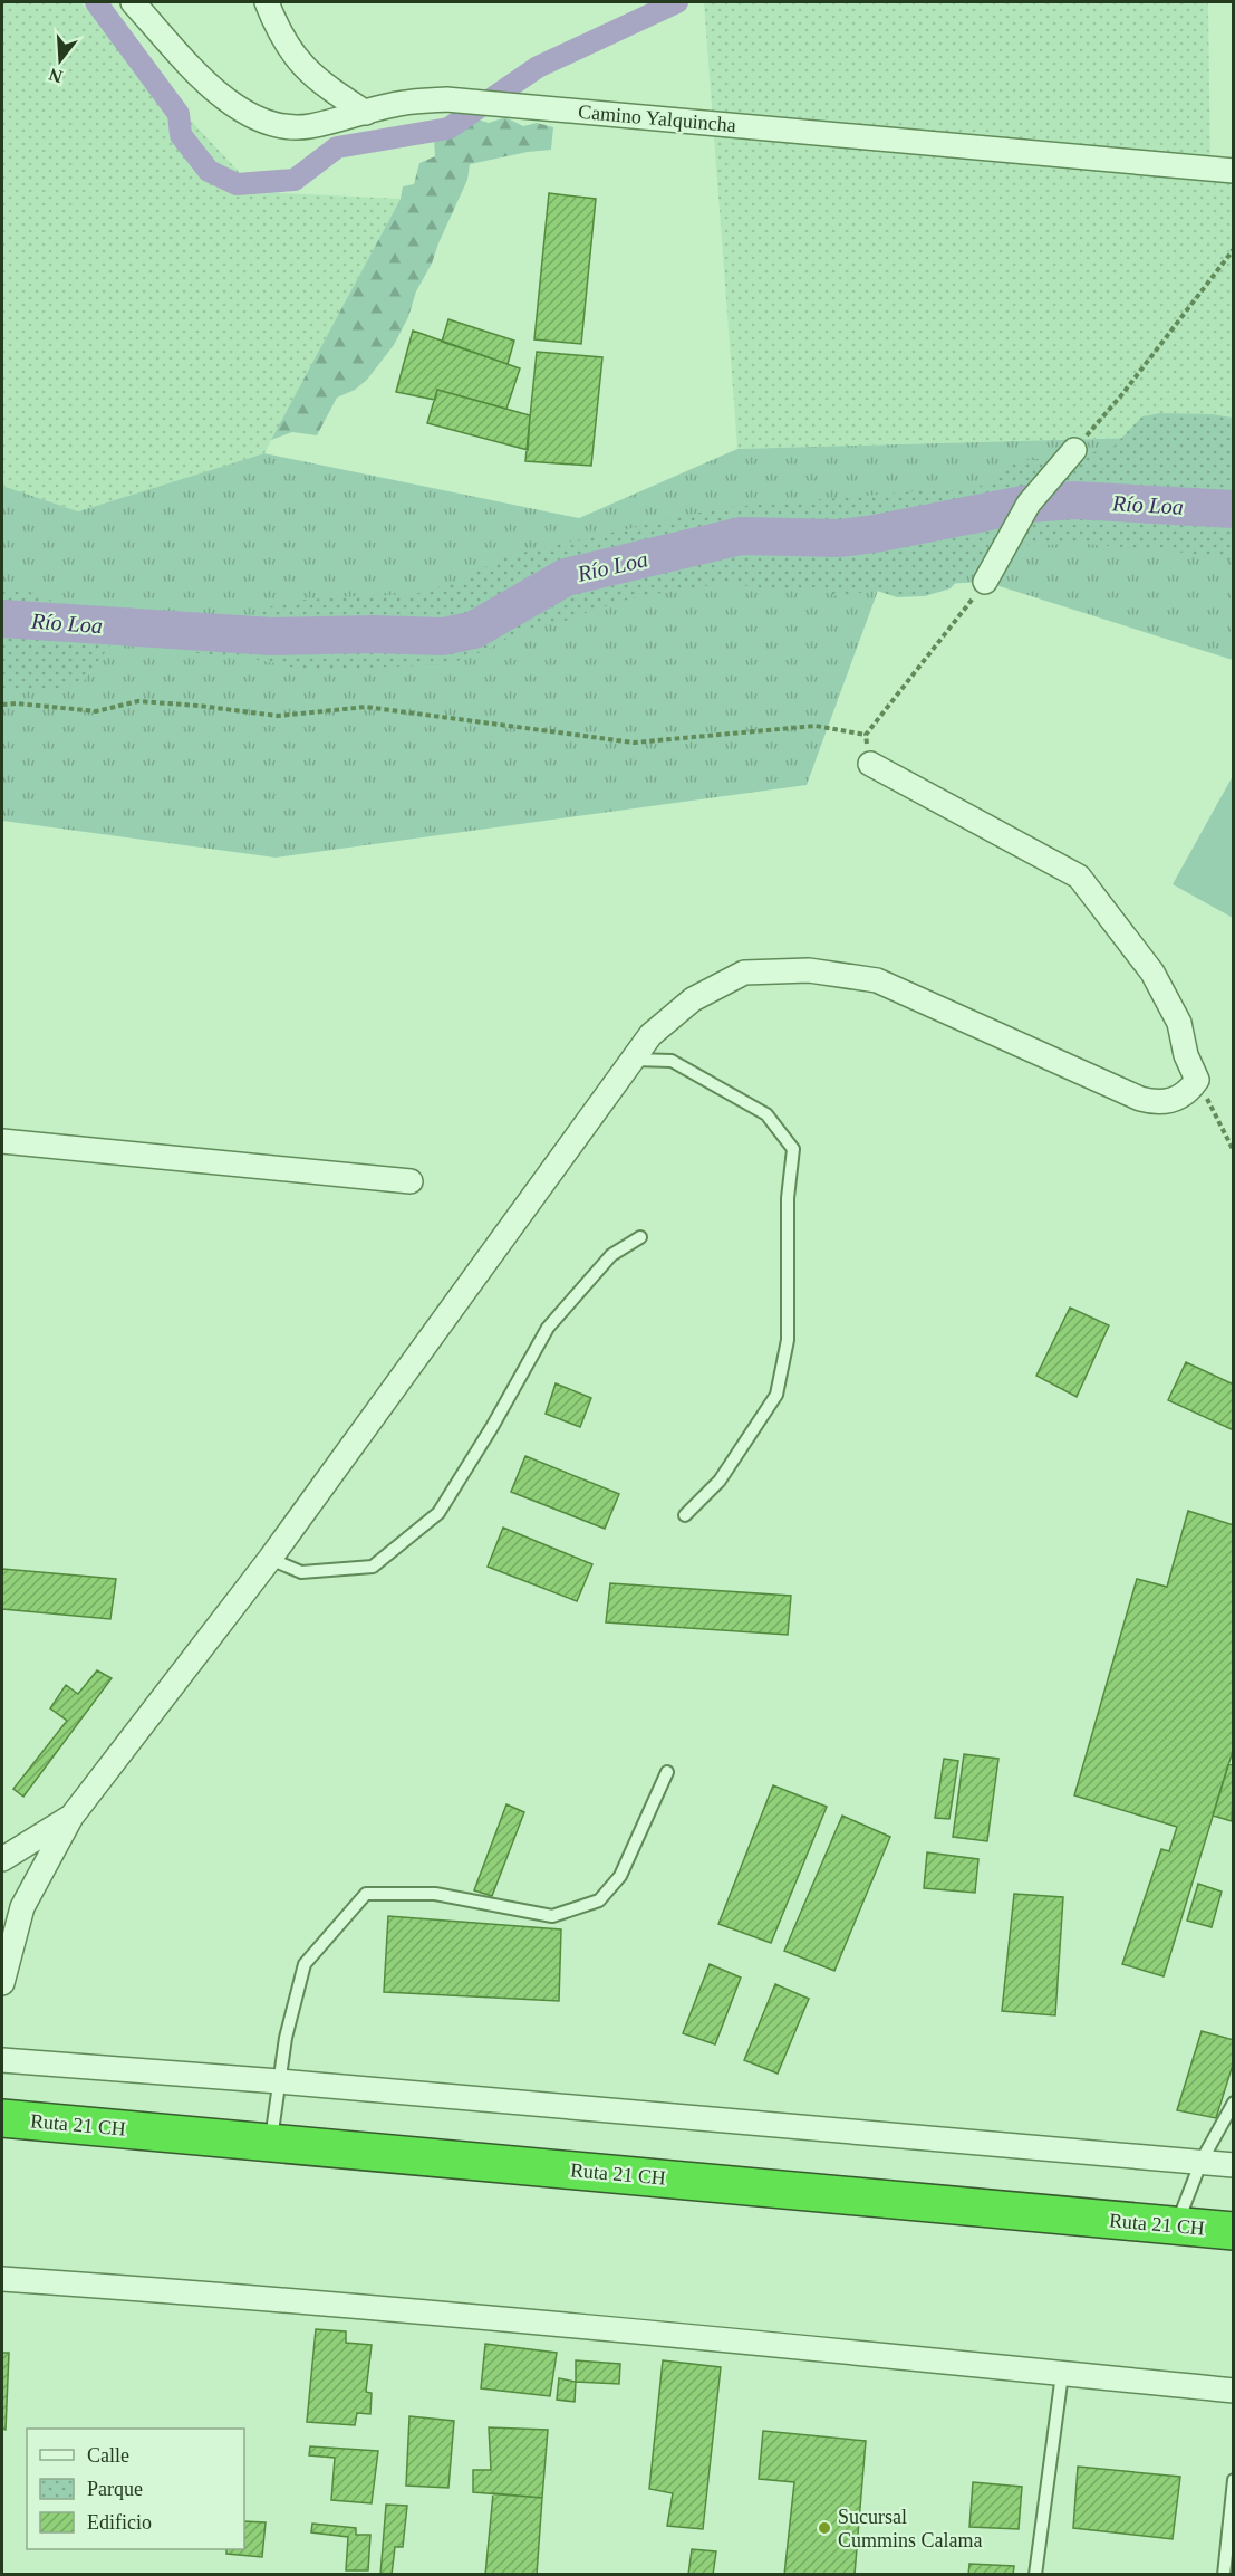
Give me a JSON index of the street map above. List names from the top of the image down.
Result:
{
  "streets": {
    "highway": ["Ruta 21 CH"],
    "street": ["Camino Yalquincha"]
  },
  "water": ["Río Loa"],
  "places": ["Sucursal Cummins Calama"],
  "legend": ["Calle", "Parque", "Edificio"],
  "north": "bottom"
}
